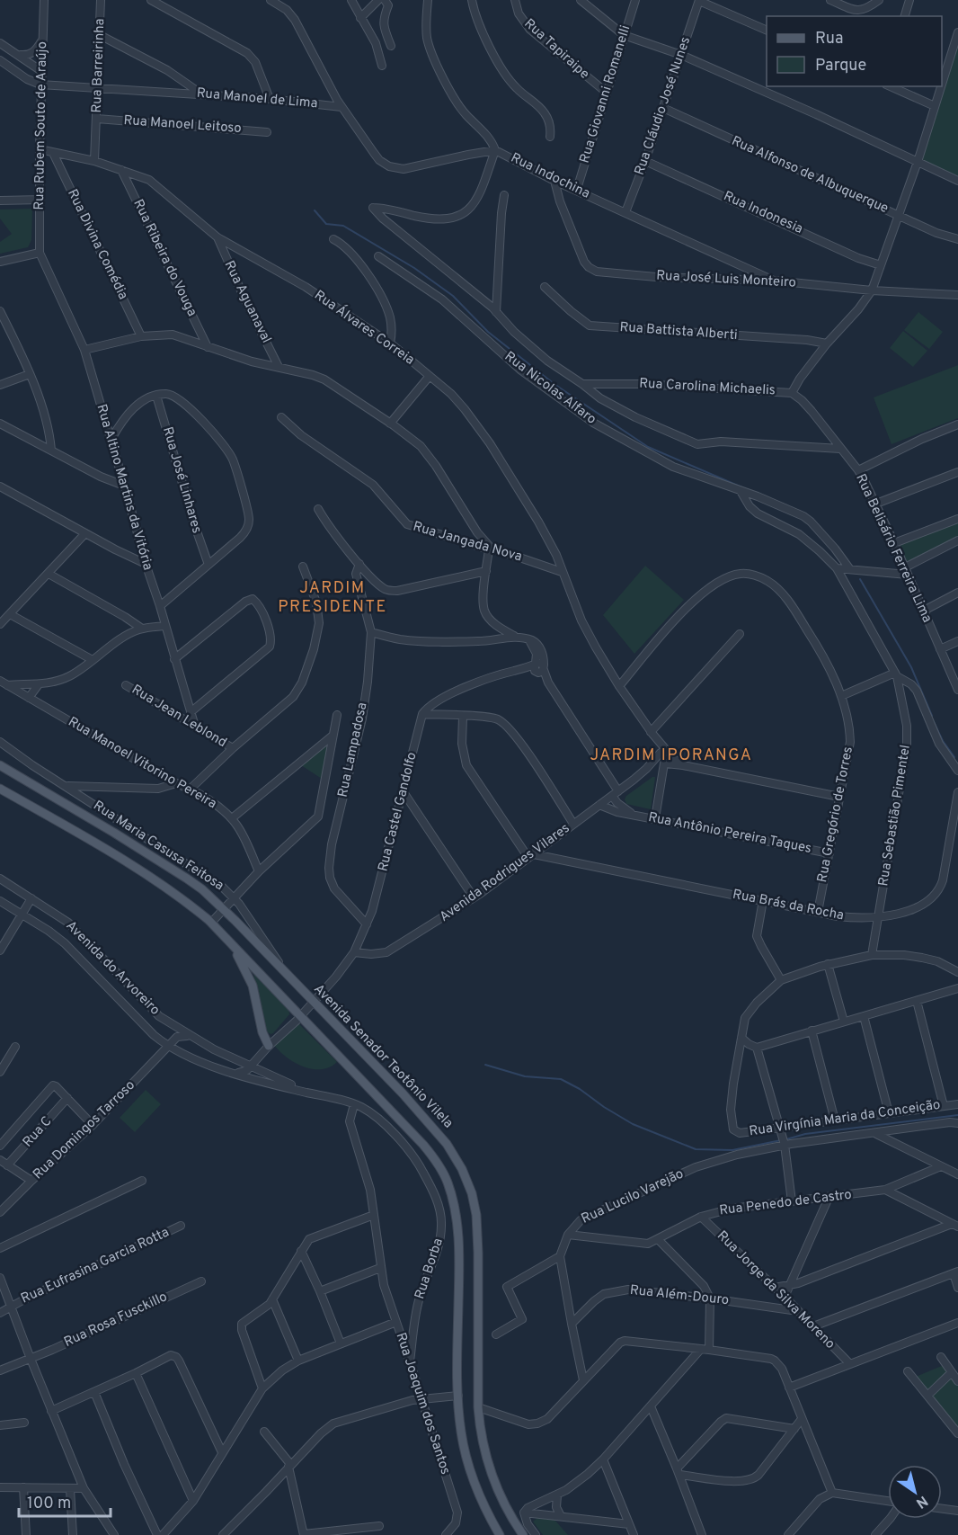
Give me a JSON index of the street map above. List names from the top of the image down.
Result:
{
  "streets": {
    "main road": ["Avenida Senador Teotônio Vilela"],
    "street": [
      "Rua Tapiraipe",
      "Rua Barreirinha",
      "Rua Giovanni Romanelli",
      "Rua Manoel de Lima",
      "Rua Cláudio José Nunes",
      "Rua Manoel Leitoso",
      "Rua Rubem Souto de Araújo",
      "Rua Alfonso de Albuquerque",
      "Rua Indochina",
      "Rua Indonesia",
      "Rua Divina Comédia",
      "Rua Ribeira do Vouga",
      "Rua José Luis Monteiro",
      "Rua Aguanaval",
      "Rua Álvares Correia",
      "Rua Battista Alberti",
      "Rua Carolina Michaelis",
      "Rua Nicolas Alfaro",
      "Rua José Linhares",
      "Rua Altino Martins da Vitória",
      "Rua Jangada Nova",
      "Rua Belisário Ferreira Lima",
      "Rua Jean Leblond",
      "Rua Lampadosa",
      "Rua Manoel Vitorino Pereira",
      "Rua Castel Gandolfo",
      "Rua Gregório de Torres",
      "Rua Sebastião Pimentel",
      "Rua Antônio Pereira Taques",
      "Rua Maria Casusa Feitosa",
      "Avenida Rodrigues Vilares",
      "Rua Brás da Rocha",
      "Avenida do Arvoreiro",
      "Rua Virgínia Maria da Conceição",
      "Rua Domingos Tarroso",
      "Rua C",
      "Rua Lucilo Varejão",
      "Rua Penedo de Castro",
      "Rua Eufrasina Garcia Rotta",
      "Rua Borba",
      "Rua Jorge da Silva Moreno",
      "Rua Além-Douro",
      "Rua Rosa Fusckillo",
      "Rua Joaquim dos Santos"
    ]
  },
  "crossings": [
    ["Rua Tapiraipe", "Rua Giovanni Romanelli"],
    ["Rua Barreirinha", "Rua Manoel de Lima"],
    ["Rua Barreirinha", "Rua Manoel Leitoso"],
    ["Rua Barreirinha", "Rua Álvares Correia"],
    ["Rua Giovanni Romanelli", "Rua Indochina"],
    ["Rua Manoel de Lima", "Rua Rubem Souto de Araújo"],
    ["Rua Manoel de Lima", "Rua Indochina"],
    ["Rua Cláudio José Nunes", "Rua Alfonso de Albuquerque"],
    ["Rua Cláudio José Nunes", "Rua Indochina"],
    ["Rua Cláudio José Nunes", "Rua Indonesia"],
    ["Rua Rubem Souto de Araújo", "Rua Álvares Correia"],
    ["Rua Rubem Souto de Araújo", "Rua Altino Martins da Vitória"],
    ["Rua Alfonso de Albuquerque", "Rua Carolina Michaelis"],
    ["Rua Indochina", "Rua José Luis Monteiro"],
    ["Rua Indonesia", "Rua Carolina Michaelis"],
    ["Rua Divina Comédia", "Rua Álvares Correia"],
    ["Rua Ribeira do Vouga", "Rua Álvares Correia"],
    ["Rua José Luis Monteiro", "Rua Carolina Michaelis"],
    ["Rua Aguanaval", "Rua Álvares Correia"],
    ["Rua Álvares Correia", "Rua Jangada Nova"],
    ["Rua Álvares Correia", "Rua Gregório de Torres"],
    ["Rua Álvares Correia", "Avenida Rodrigues Vilares"],
    ["Rua Battista Alberti", "Rua Carolina Michaelis"],
    ["Rua Carolina Michaelis", "Rua Belisário Ferreira Lima"],
    ["Rua Altino Martins da Vitória", "Rua Jean Leblond"],
    ["Rua Lampadosa", "Rua Castel Gandolfo"],
    ["Rua Castel Gandolfo", "Avenida Rodrigues Vilares"],
    ["Rua Castel Gandolfo", "Avenida do Arvoreiro"],
    ["Rua Castel Gandolfo", "Avenida Senador Teotônio Vilela"],
    ["Rua Gregório de Torres", "Rua Antônio Pereira Taques"],
    ["Rua Gregório de Torres", "Rua Brás da Rocha"],
    ["Rua Sebastião Pimentel", "Rua Brás da Rocha"],
    ["Rua Antônio Pereira Taques", "Avenida Rodrigues Vilares"],
    ["Rua Maria Casusa Feitosa", "Avenida Senador Teotônio Vilela"],
    ["Avenida Rodrigues Vilares", "Rua Brás da Rocha"],
    ["Avenida do Arvoreiro", "Rua Domingos Tarroso"],
    ["Avenida do Arvoreiro", "Rua Borba"],
    ["Avenida do Arvoreiro", "Rua Joaquim dos Santos"],
    ["Rua Virgínia Maria da Conceição", "Rua Lucilo Varejão"],
    ["Rua Lucilo Varejão", "Rua Penedo de Castro"],
    ["Rua Penedo de Castro", "Rua Jorge da Silva Moreno"],
    ["Rua Borba", "Rua Joaquim dos Santos"],
    ["Rua Jorge da Silva Moreno", "Rua Além-Douro"]
  ],
  "districts": ["JARDIM PRESIDENTE", "JARDIM IPORANGA"],
  "legend": ["Rua", "Parque"],
  "scale_bar": "100 m",
  "north": "bottom right"
}
